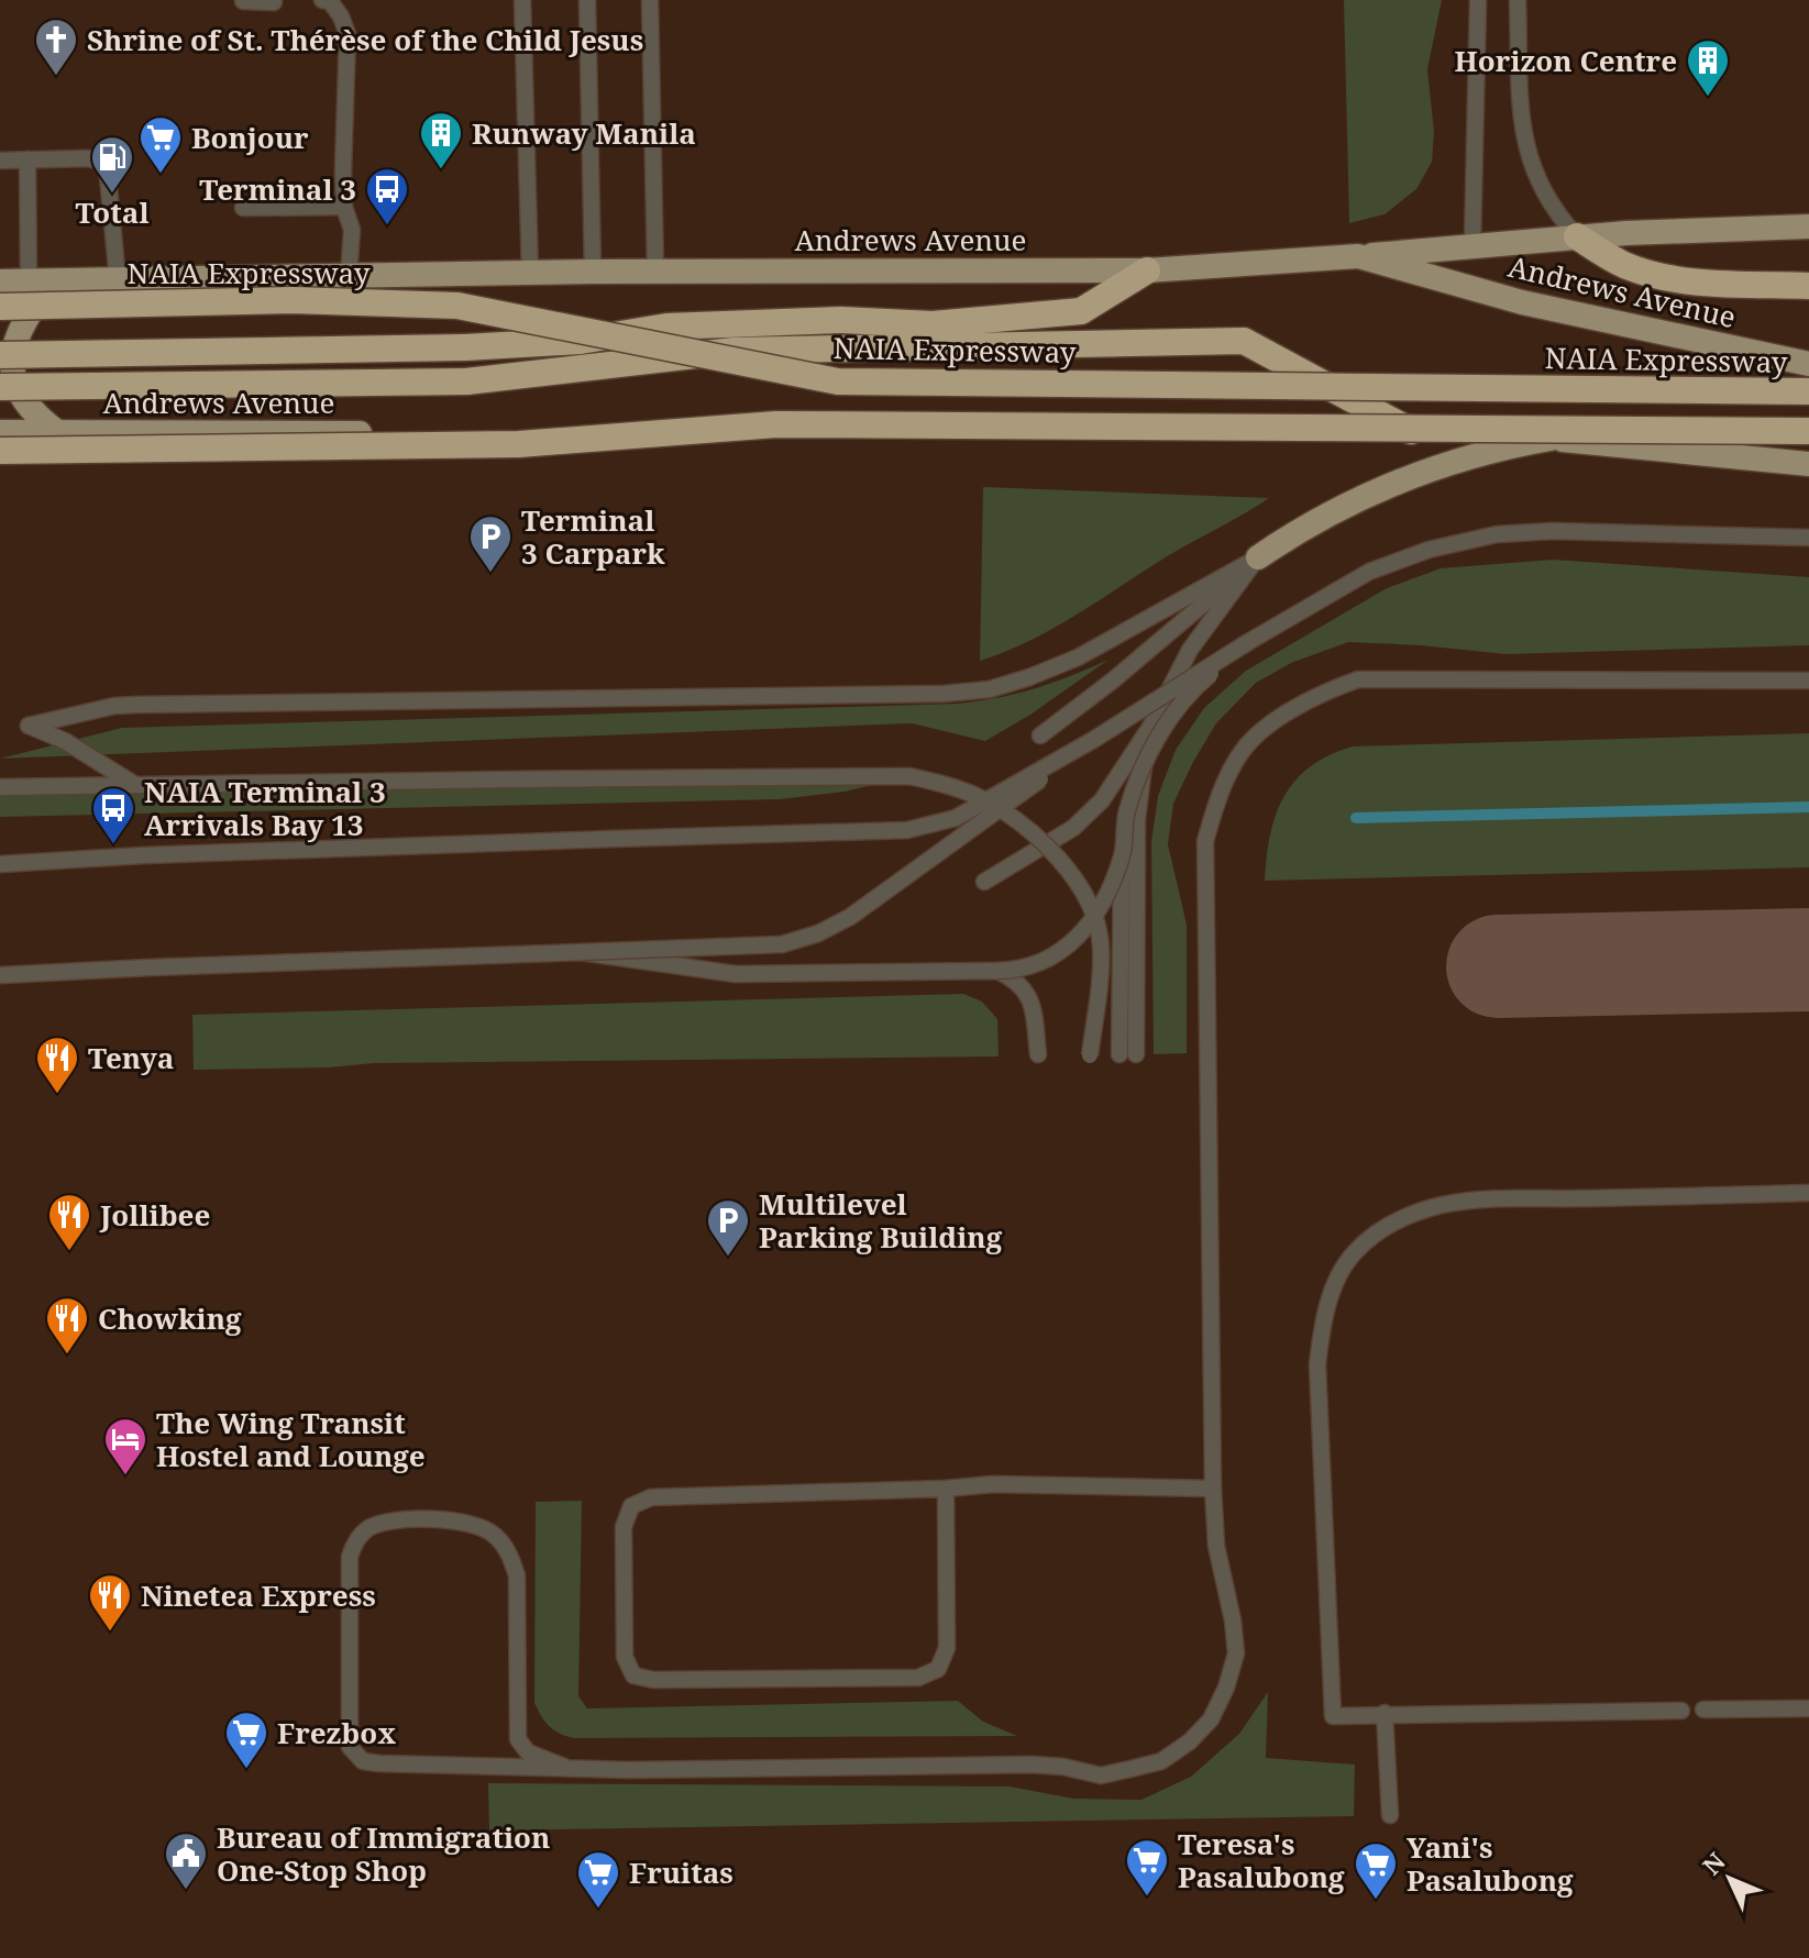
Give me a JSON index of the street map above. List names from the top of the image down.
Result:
{
  "streets": {
    "highway": ["NAIA Expressway"],
    "main road": ["Andrews Avenue"]
  },
  "places": {
    "church": ["Shrine of St. Thérèse of the Child Jesus"],
    "building": ["Horizon Centre", "Runway Manila"],
    "supermarket": [
      "Bonjour",
      "Frezbox",
      "Teresa's Pasalubong",
      "Yani's Pasalubong",
      "Fruitas"
    ],
    "fuel station": ["Total"],
    "bus stop": ["Terminal 3", "NAIA Terminal 3 Arrivals Bay 13"],
    "parking": ["Terminal 3 Carpark", "Multilevel Parking Building"],
    "restaurant": [
      "Tenya",
      "Jollibee",
      "Chowking",
      "Ninetea Express"
    ],
    "hotel": ["The Wing Transit Hostel and Lounge"],
    "public building": ["Bureau of Immigration One-Stop Shop"]
  },
  "north": "top left"
}
